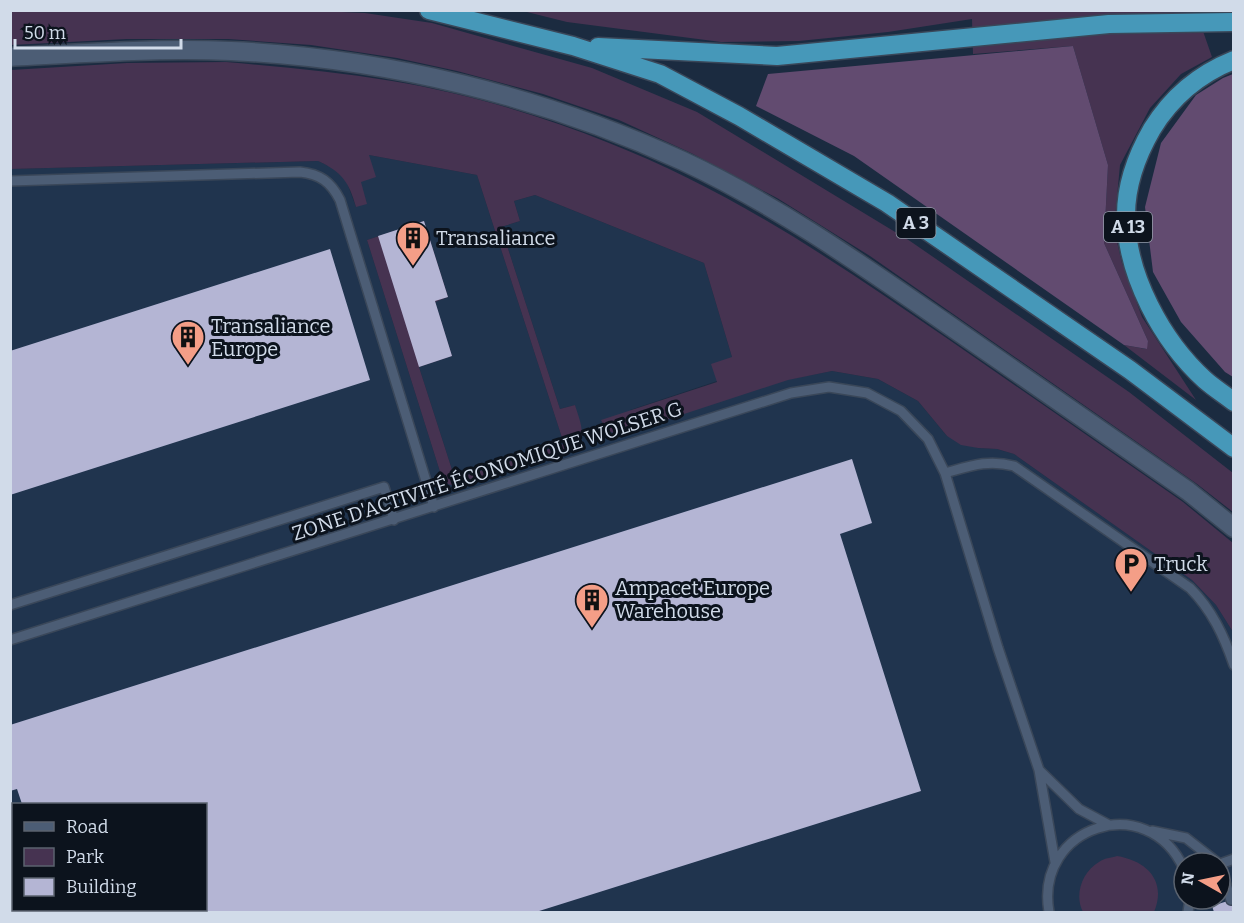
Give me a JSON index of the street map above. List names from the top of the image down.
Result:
{
  "streets": {
    "highway": ["A 3", "A 13"],
    "lane": ["ZONE D'ACTIVITÉ ÉCONOMIQUE WOLSER G"]
  },
  "places": {
    "building": ["Transaliance", "Transaliance Europe", "Ampacet Europe Warehouse"],
    "parking": ["Truck"]
  },
  "legend": ["Road", "Park", "Building"],
  "scale_bar": "50 m",
  "north": "left"
}
